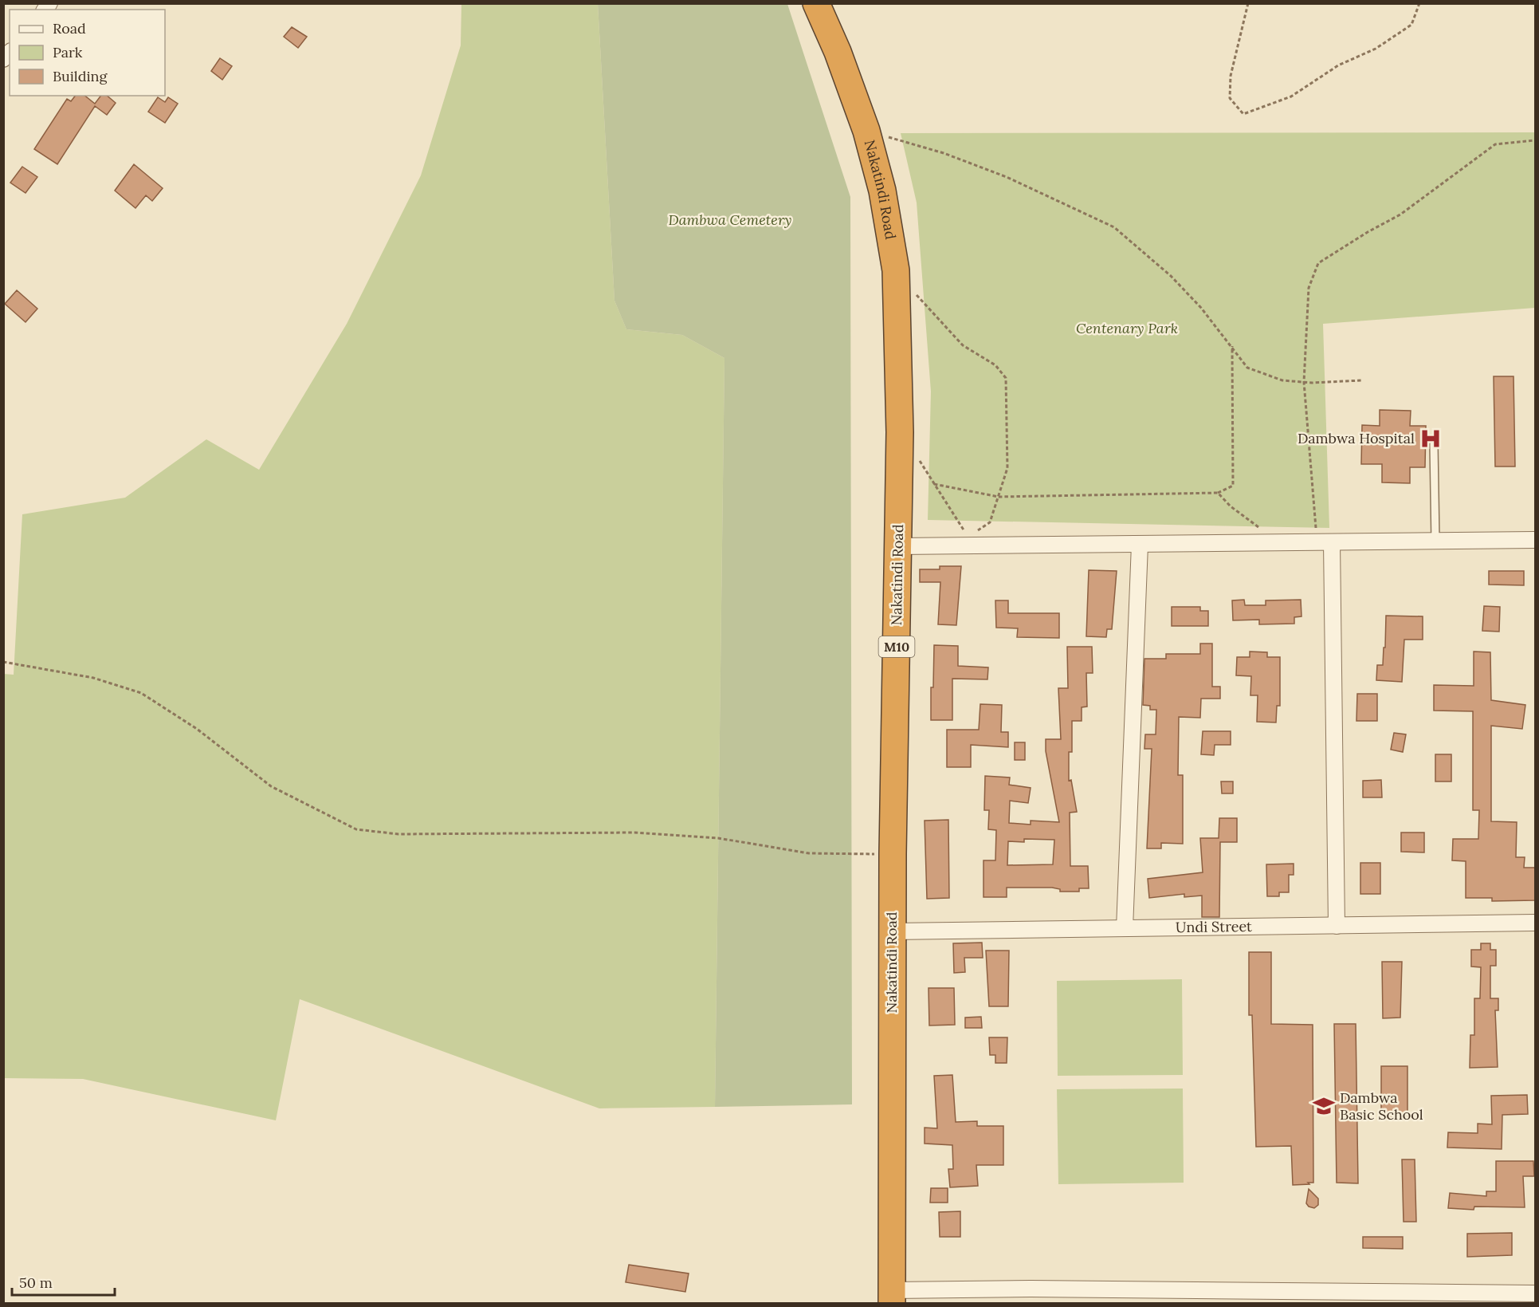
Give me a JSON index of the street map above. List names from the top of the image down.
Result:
{
  "streets": {
    "highway": ["Nakatindi Road", "M10"],
    "street": ["Undi Street"]
  },
  "crossings": [
    ["Nakatindi Road", "Undi Street"]
  ],
  "parks": ["Dambwa Cemetery", "Centenary Park"],
  "places": {
    "hospital": ["Dambwa Hospital"],
    "school or university": ["Dambwa Basic School"]
  },
  "legend": ["Road", "Park", "Building"],
  "scale_bar": "50 m"
}
